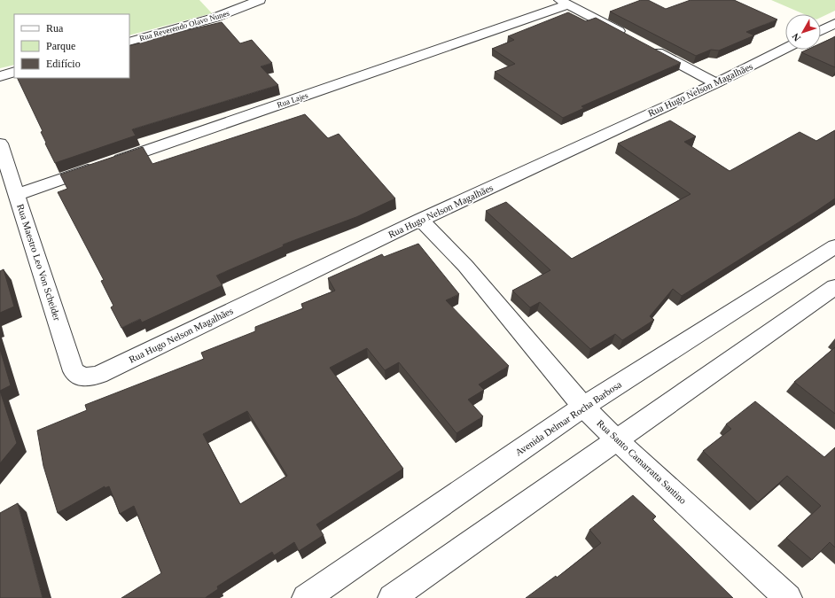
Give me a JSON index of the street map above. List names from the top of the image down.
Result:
{
  "streets": {
    "street": [
      "Rua Reverendo Olavo Nunes",
      "Rua Hugo Nelson Magalhães",
      "Rua Lajes",
      "Rua Maestro Leo Von Scheider",
      "Avenida Delmar Rocha Barbosa",
      "Rua Santo Camarratta Santino"
    ]
  },
  "crossings": [
    ["Rua Hugo Nelson Magalhães", "Rua Maestro Leo Von Scheider"],
    ["Rua Hugo Nelson Magalhães", "Rua Santo Camarratta Santino"],
    ["Rua Lajes", "Rua Maestro Leo Von Scheider"],
    ["Avenida Delmar Rocha Barbosa", "Rua Santo Camarratta Santino"]
  ],
  "legend": ["Rua", "Parque", "Edifício"],
  "north": "bottom left"
}
